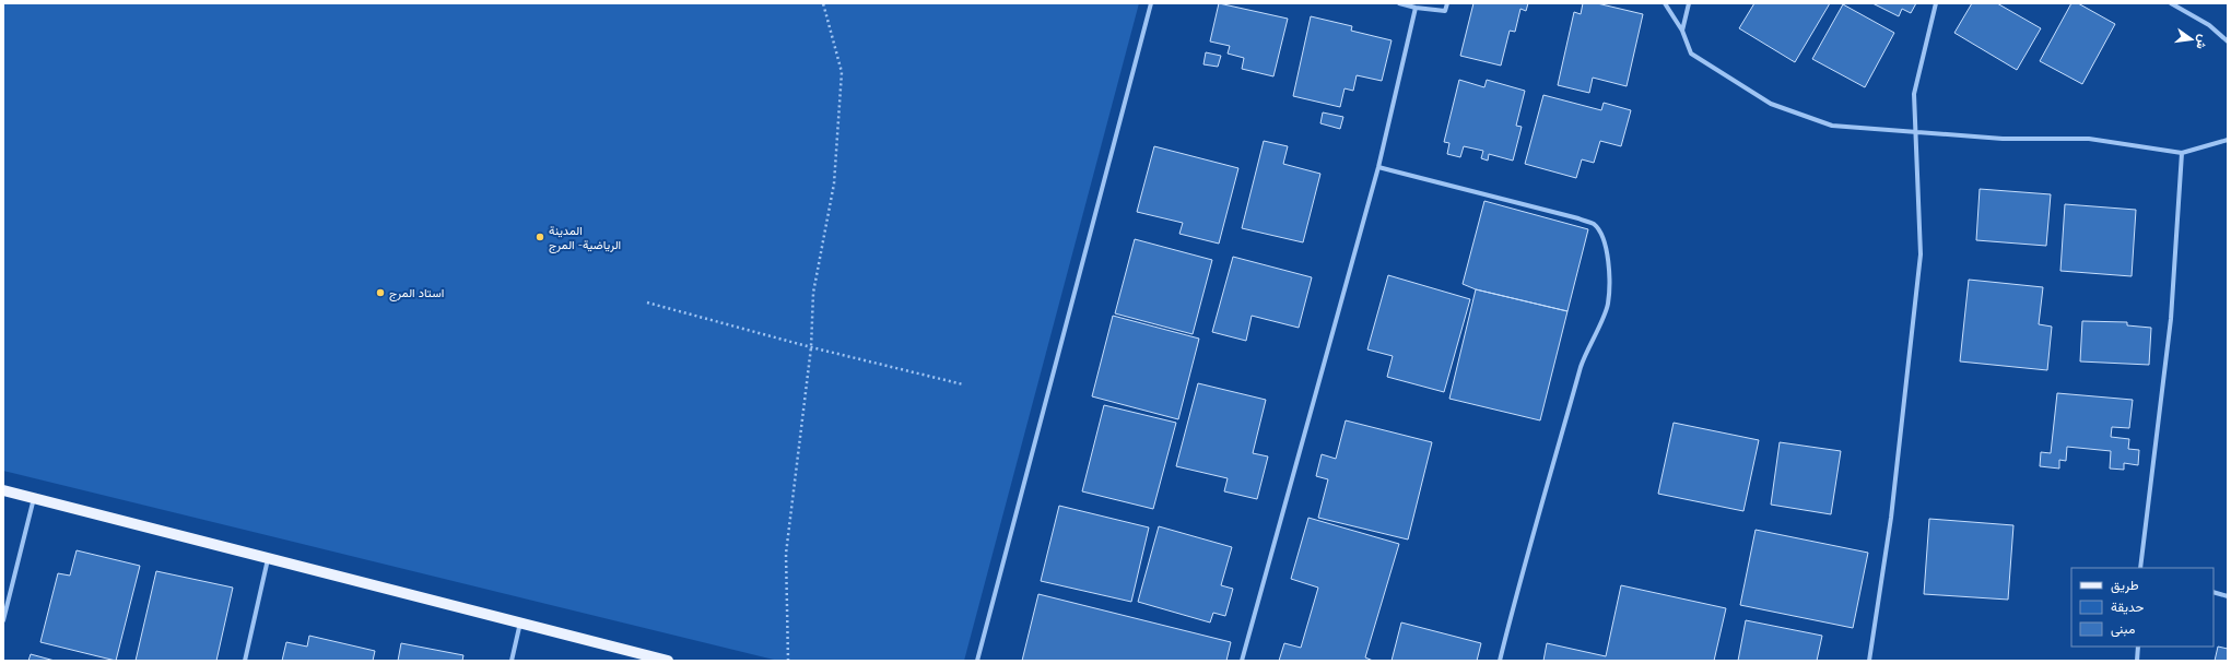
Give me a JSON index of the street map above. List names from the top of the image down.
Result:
{
  "places": ["المدينة الرياضية- المرج", "استاد المرج"],
  "legend": ["طريق", "حديقة", "مبنى"],
  "north": "right"
}
